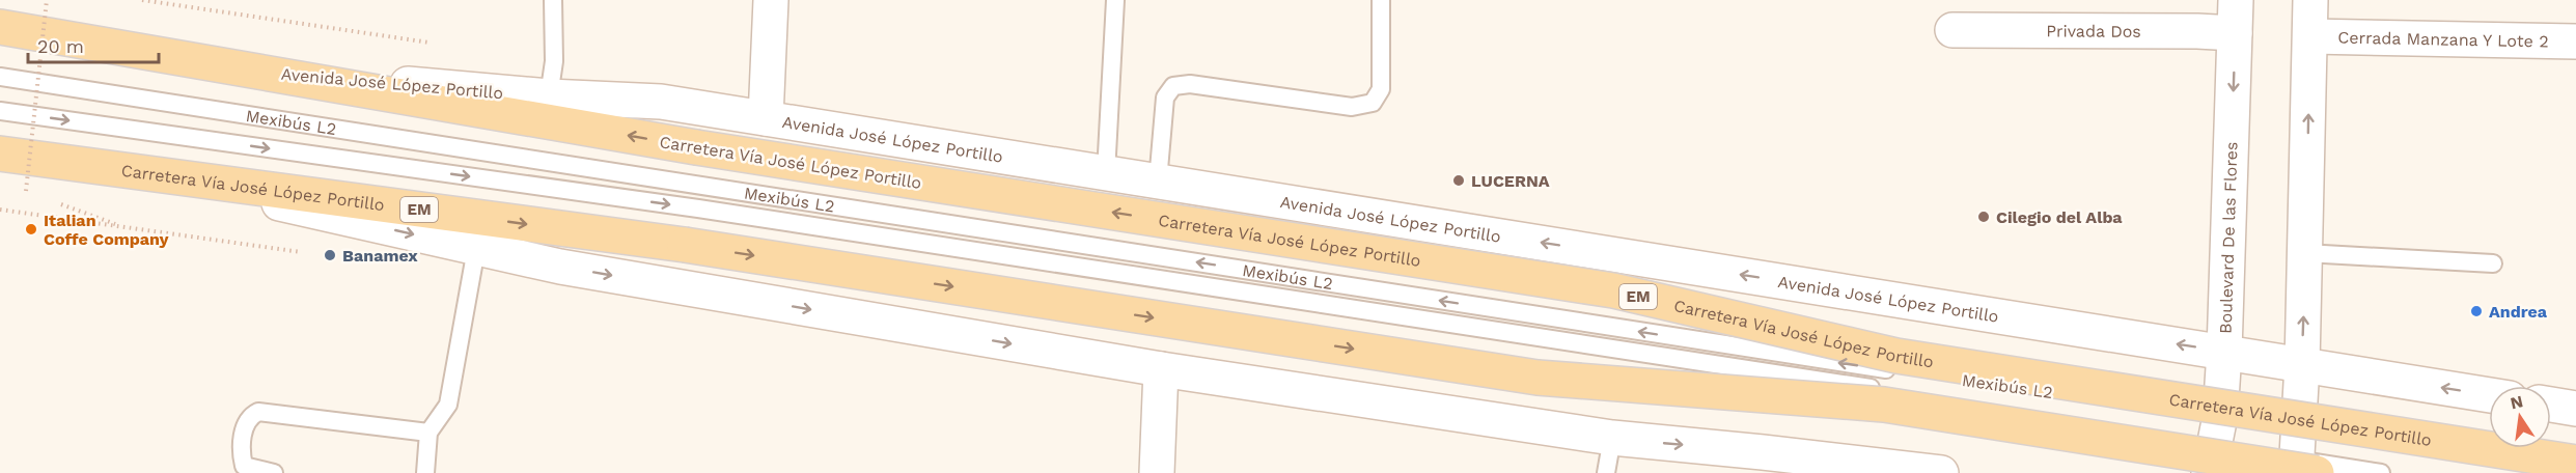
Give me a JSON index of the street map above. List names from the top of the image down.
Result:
{
  "streets": {
    "main road": [
      "Privada Dos",
      "Cerrada Manzana Y Lote 2",
      "Avenida José López Portillo",
      "Carretera Vía José López Portillo",
      "EM",
      "Boulevard De las Flores"
    ],
    "lane": ["Mexibús L2"]
  },
  "crossings": [
    ["Privada Dos", "Boulevard De las Flores"],
    ["Avenida José López Portillo", "Carretera Vía José López Portillo"],
    ["Avenida José López Portillo", "Boulevard De las Flores"],
    ["Mexibús L2", "Carretera Vía José López Portillo"],
    ["Mexibús L2", "Boulevard De las Flores"]
  ],
  "places": [
    "LUCERNA",
    "Cilegio del Alba",
    "Italian Coffe Company",
    "Banamex",
    "Andrea"
  ],
  "scale_bar": "20 m",
  "north": "top"
}
